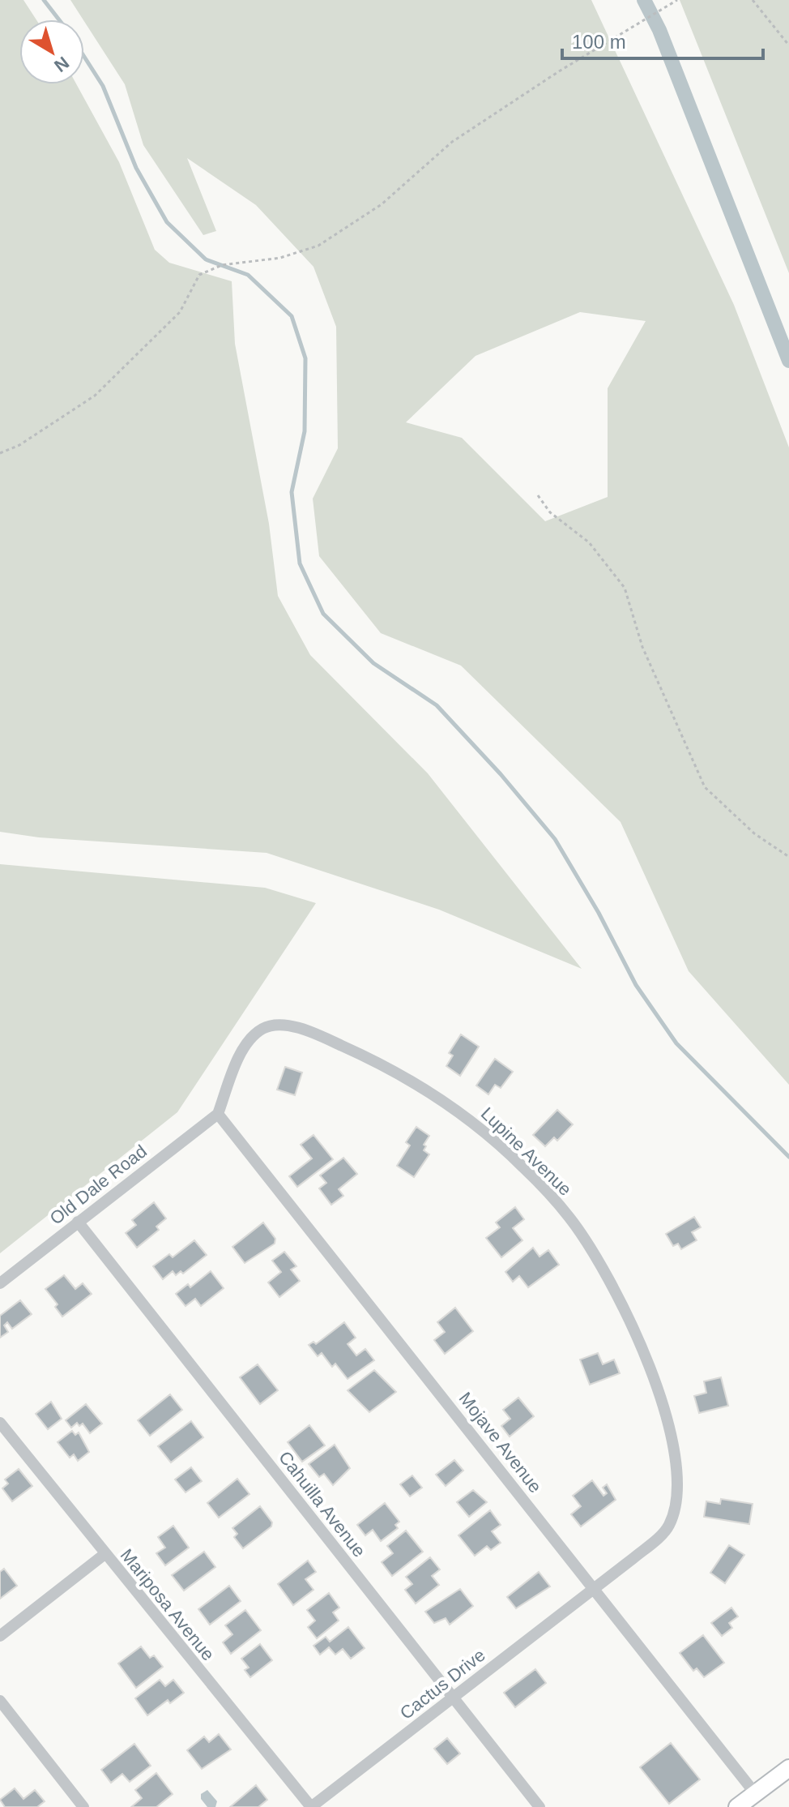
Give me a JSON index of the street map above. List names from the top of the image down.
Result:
{
  "streets": {
    "street": [
      "Lupine Avenue",
      "Old Dale Road",
      "Mojave Avenue",
      "Cahuilla Avenue",
      "Mariposa Avenue",
      "Cactus Drive"
    ]
  },
  "crossings": [
    ["Lupine Avenue", "Old Dale Road"],
    ["Lupine Avenue", "Mojave Avenue"],
    ["Lupine Avenue", "Cactus Drive"],
    ["Old Dale Road", "Mojave Avenue"],
    ["Old Dale Road", "Cahuilla Avenue"],
    ["Mojave Avenue", "Cactus Drive"],
    ["Cahuilla Avenue", "Cactus Drive"],
    ["Mariposa Avenue", "Cactus Drive"]
  ],
  "scale_bar": "100 m",
  "north": "bottom right"
}
